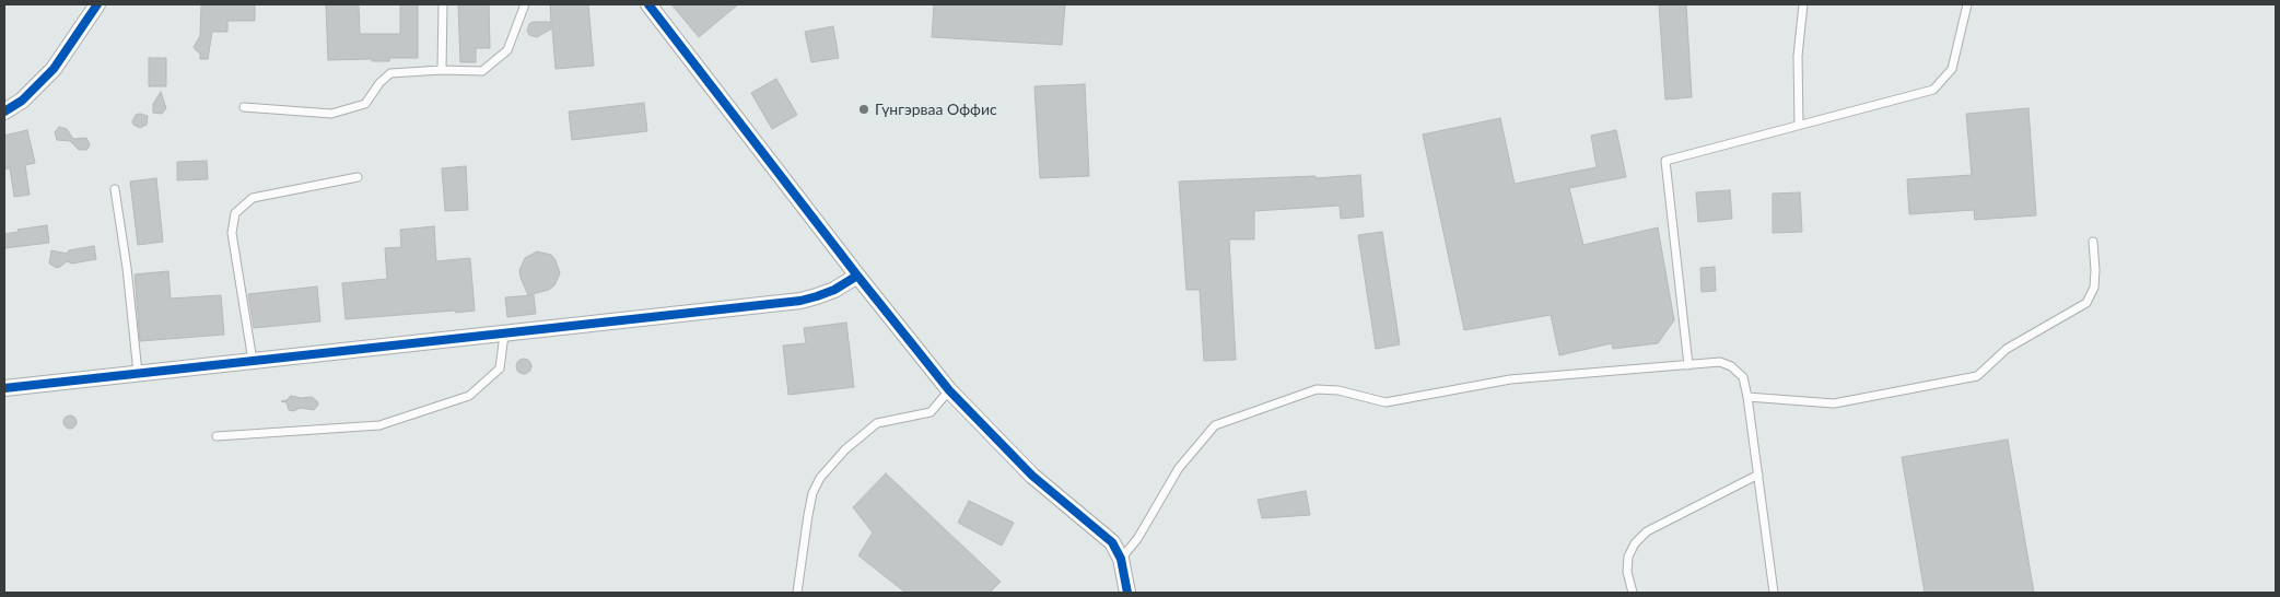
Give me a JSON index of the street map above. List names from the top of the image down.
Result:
{
  "places": ["Гүнгэрваа Оффис"]
}
